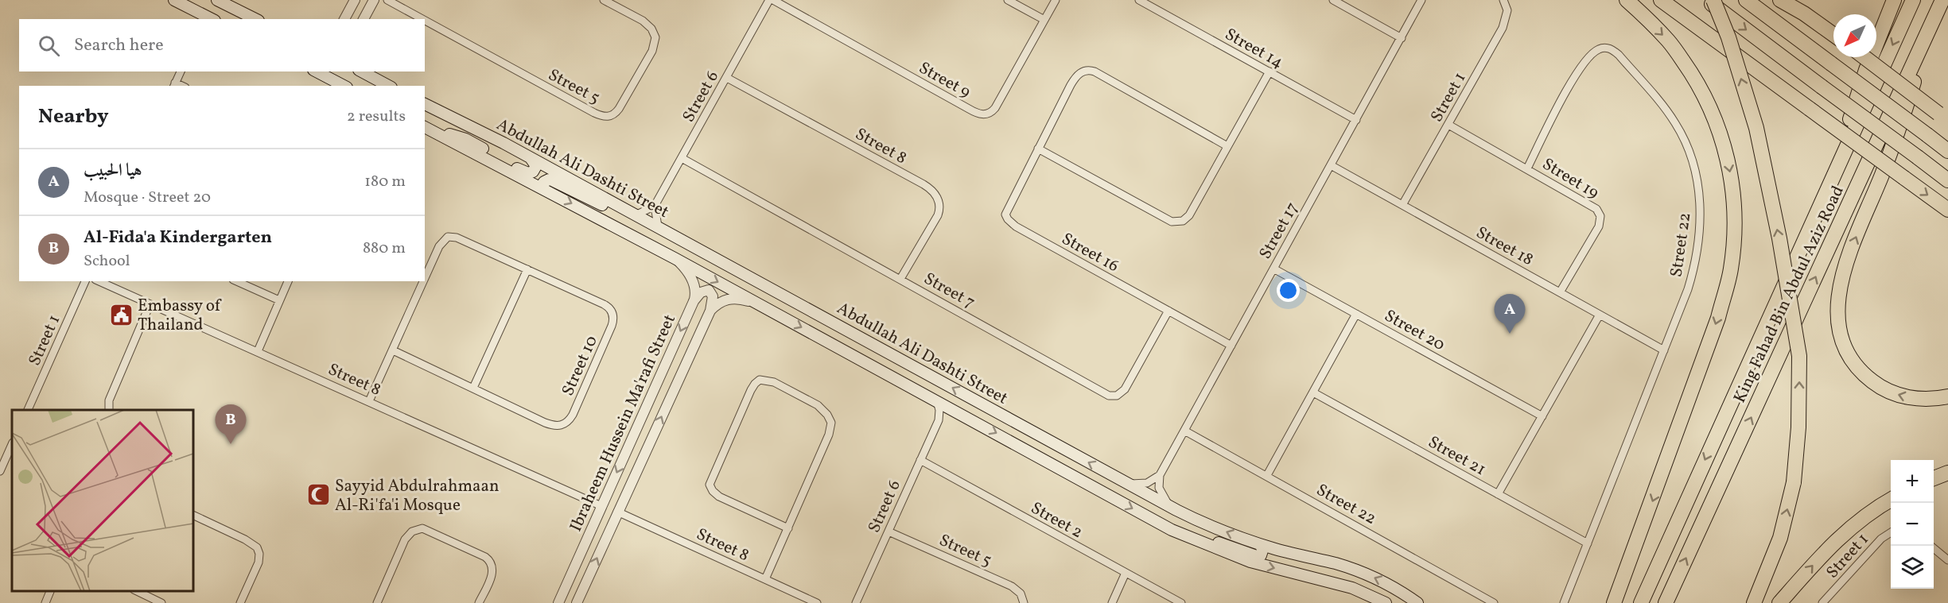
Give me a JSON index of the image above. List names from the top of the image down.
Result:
{
  "streets": {
    "highway": ["King Fahad Bin Abdul Aziz Road"],
    "main road": ["Abdullah Ali Dashti Street"],
    "street": [
      "Street 14",
      "Street 9",
      "Street 5",
      "Street 6",
      "Street 1",
      "Street 8",
      "Street 19",
      "Street 17",
      "Street 22",
      "Street 18",
      "Street 16",
      "Street 7",
      "Street 20",
      "Street 10",
      "Ibraheem Hussein Ma'rafi Street",
      "Street 21",
      "Street 2"
    ]
  },
  "crossings": [
    ["Street 14", "Street 17"],
    ["Street 5", "Street 6"],
    ["Street 6", "Street 8"],
    ["Street 6", "Street 7"],
    ["Street 6", "Street 2"],
    ["Street 1", "Street 19"],
    ["Street 1", "Street 18"],
    ["Street 8", "Street 7"],
    ["Street 8", "Street 10"],
    ["Street 8", "Ibraheem Hussein Ma'rafi Street"],
    ["Abdullah Ali Dashti Street", "Ibraheem Hussein Ma'rafi Street"],
    ["Street 19", "Street 22"],
    ["Street 19", "Street 18"],
    ["Street 17", "Street 22"],
    ["Street 17", "Street 18"],
    ["Street 17", "Street 16"],
    ["Street 17", "Street 20"],
    ["Street 22", "Street 18"],
    ["Street 22", "Street 21"],
    ["Street 16", "Street 7"]
  ],
  "places": {
    "public building": ["Embassy of Thailand"],
    "mosque": ["Sayyid Abdulrahmaan Al-Ri'fa'i Mosque"]
  },
  "north": "bottom left",
  "page": {
    "search": "Search here",
    "heading": ["Nearby", "2 results"],
    "list": [
      {
        "mark": "A",
        "name": "هيا الحبيب",
        "note": "Mosque · Street 20",
        "value": "180 m"
      },
      {
        "mark": "B",
        "name": "Al-Fida'a Kindergarten",
        "note": "School",
        "value": "880 m"
      }
    ],
    "pins": ["A", "B"],
    "map_buttons": ["+", "−"]
  }
}
